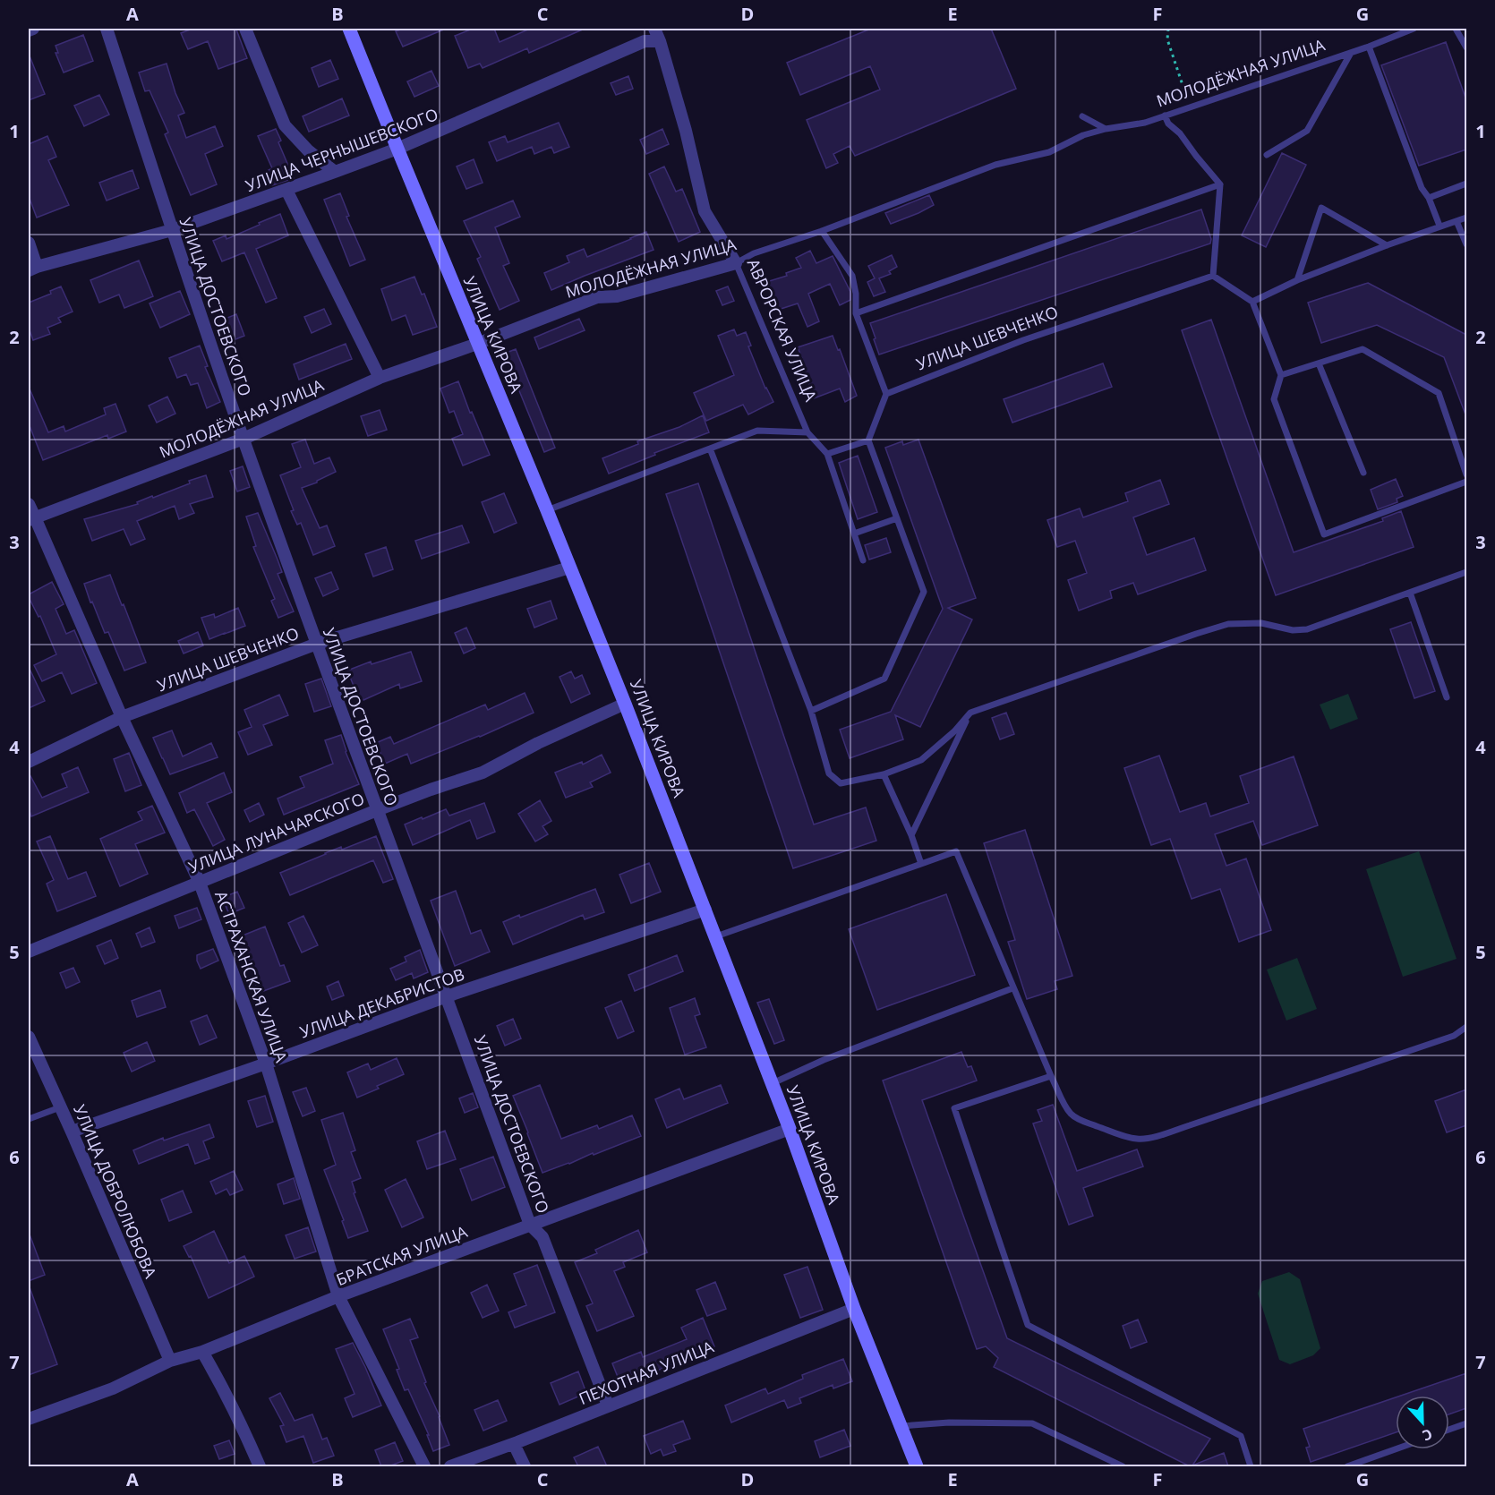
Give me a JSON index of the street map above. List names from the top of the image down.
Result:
{
  "streets": {
    "main road": ["УЛИЦА КИРОВА"],
    "street": [
      "МОЛОДЁЖНАЯ УЛИЦА",
      "УЛИЦА ЧЕРНЫШЕВСКОГО",
      "УЛИЦА ДОСТОЕВСКОГО",
      "АВРОРСКАЯ УЛИЦА",
      "УЛИЦА ШЕВЧЕНКО",
      "УЛИЦА ЛУНАЧАРСКОГО",
      "АСТРАХАНСКАЯ УЛИЦА",
      "УЛИЦА ДЕКАБРИСТОВ",
      "УЛИЦА ДОБРОЛЮБОВА",
      "БРАТСКАЯ УЛИЦА",
      "ПЕХОТНАЯ УЛИЦА"
    ]
  },
  "crossings": [
    ["МОЛОДЁЖНАЯ УЛИЦА", "УЛИЦА ДОСТОЕВСКОГО"],
    ["МОЛОДЁЖНАЯ УЛИЦА", "АВРОРСКАЯ УЛИЦА"],
    ["МОЛОДЁЖНАЯ УЛИЦА", "УЛИЦА КИРОВА"],
    ["МОЛОДЁЖНАЯ УЛИЦА", "АСТРАХАНСКАЯ УЛИЦА"],
    ["УЛИЦА ЧЕРНЫШЕВСКОГО", "УЛИЦА ДОСТОЕВСКОГО"],
    ["УЛИЦА ЧЕРНЫШЕВСКОГО", "АВРОРСКАЯ УЛИЦА"],
    ["УЛИЦА ЧЕРНЫШЕВСКОГО", "УЛИЦА КИРОВА"],
    ["УЛИЦА ДОСТОЕВСКОГО", "УЛИЦА ШЕВЧЕНКО"],
    ["УЛИЦА ДОСТОЕВСКОГО", "УЛИЦА ЛУНАЧАРСКОГО"],
    ["УЛИЦА ДОСТОЕВСКОГО", "УЛИЦА ДЕКАБРИСТОВ"],
    ["УЛИЦА ДОСТОЕВСКОГО", "БРАТСКАЯ УЛИЦА"],
    ["УЛИЦА ДОСТОЕВСКОГО", "ПЕХОТНАЯ УЛИЦА"],
    ["УЛИЦА КИРОВА", "УЛИЦА ШЕВЧЕНКО"],
    ["УЛИЦА КИРОВА", "УЛИЦА ЛУНАЧАРСКОГО"],
    ["УЛИЦА КИРОВА", "УЛИЦА ДЕКАБРИСТОВ"],
    ["УЛИЦА КИРОВА", "БРАТСКАЯ УЛИЦА"],
    ["УЛИЦА КИРОВА", "ПЕХОТНАЯ УЛИЦА"],
    ["УЛИЦА ШЕВЧЕНКО", "АСТРАХАНСКАЯ УЛИЦА"],
    ["УЛИЦА ЛУНАЧАРСКОГО", "АСТРАХАНСКАЯ УЛИЦА"],
    ["АСТРАХАНСКАЯ УЛИЦА", "УЛИЦА ДЕКАБРИСТОВ"],
    ["АСТРАХАНСКАЯ УЛИЦА", "БРАТСКАЯ УЛИЦА"],
    ["УЛИЦА ДЕКАБРИСТОВ", "УЛИЦА ДОБРОЛЮБОВА"],
    ["УЛИЦА ДОБРОЛЮБОВА", "БРАТСКАЯ УЛИЦА"]
  ],
  "north": "bottom",
  "grid": {
    "columns": [
      "A",
      "B",
      "C",
      "D",
      "E",
      "F",
      "G"
    ],
    "rows": [
      "1",
      "2",
      "3",
      "4",
      "5",
      "6",
      "7"
    ]
  }
}
